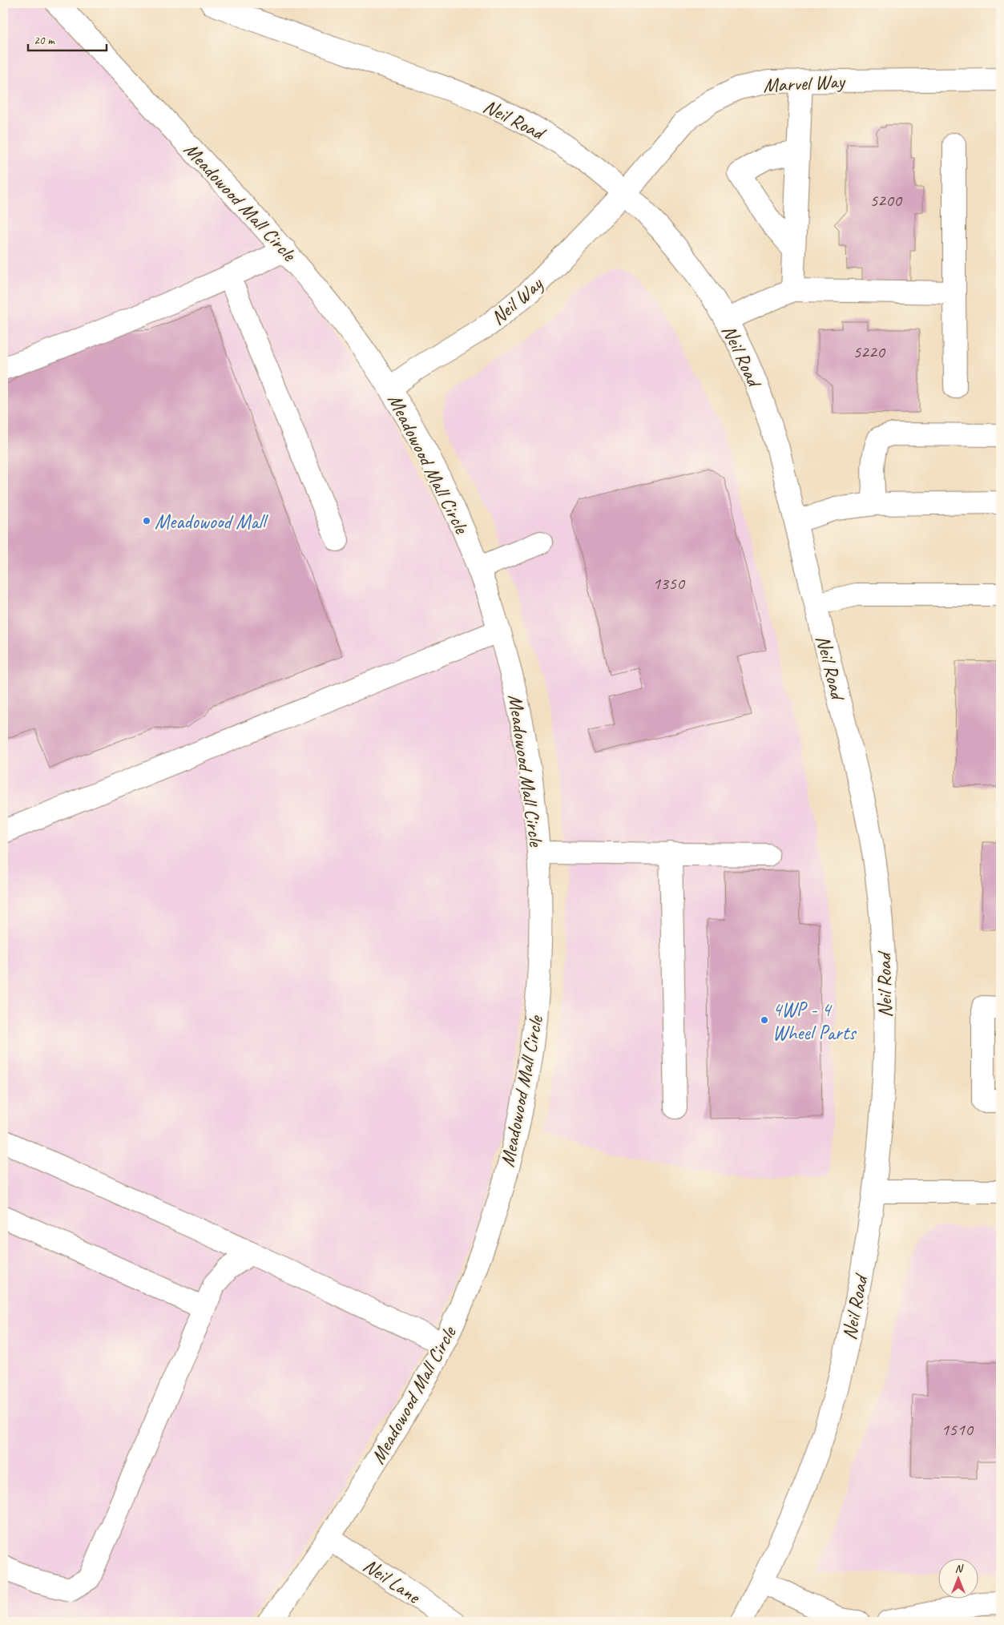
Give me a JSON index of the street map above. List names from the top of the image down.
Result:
{
  "streets": {
    "street": [
      "Marvel Way",
      "Neil Road",
      "Meadowood Mall Circle",
      "Neil Way",
      "Neil Lane"
    ]
  },
  "crossings": [
    ["Marvel Way", "Neil Road"],
    ["Marvel Way", "Neil Way"],
    ["Neil Road", "Neil Way"],
    ["Meadowood Mall Circle", "Neil Way"],
    ["Meadowood Mall Circle", "Neil Lane"]
  ],
  "places": ["Meadowood Mall", "4WP - 4 Wheel Parts"],
  "house_numbers": [
    "5200",
    "5220",
    "1350",
    "1510"
  ],
  "scale_bar": "20 m",
  "north": "top"
}
